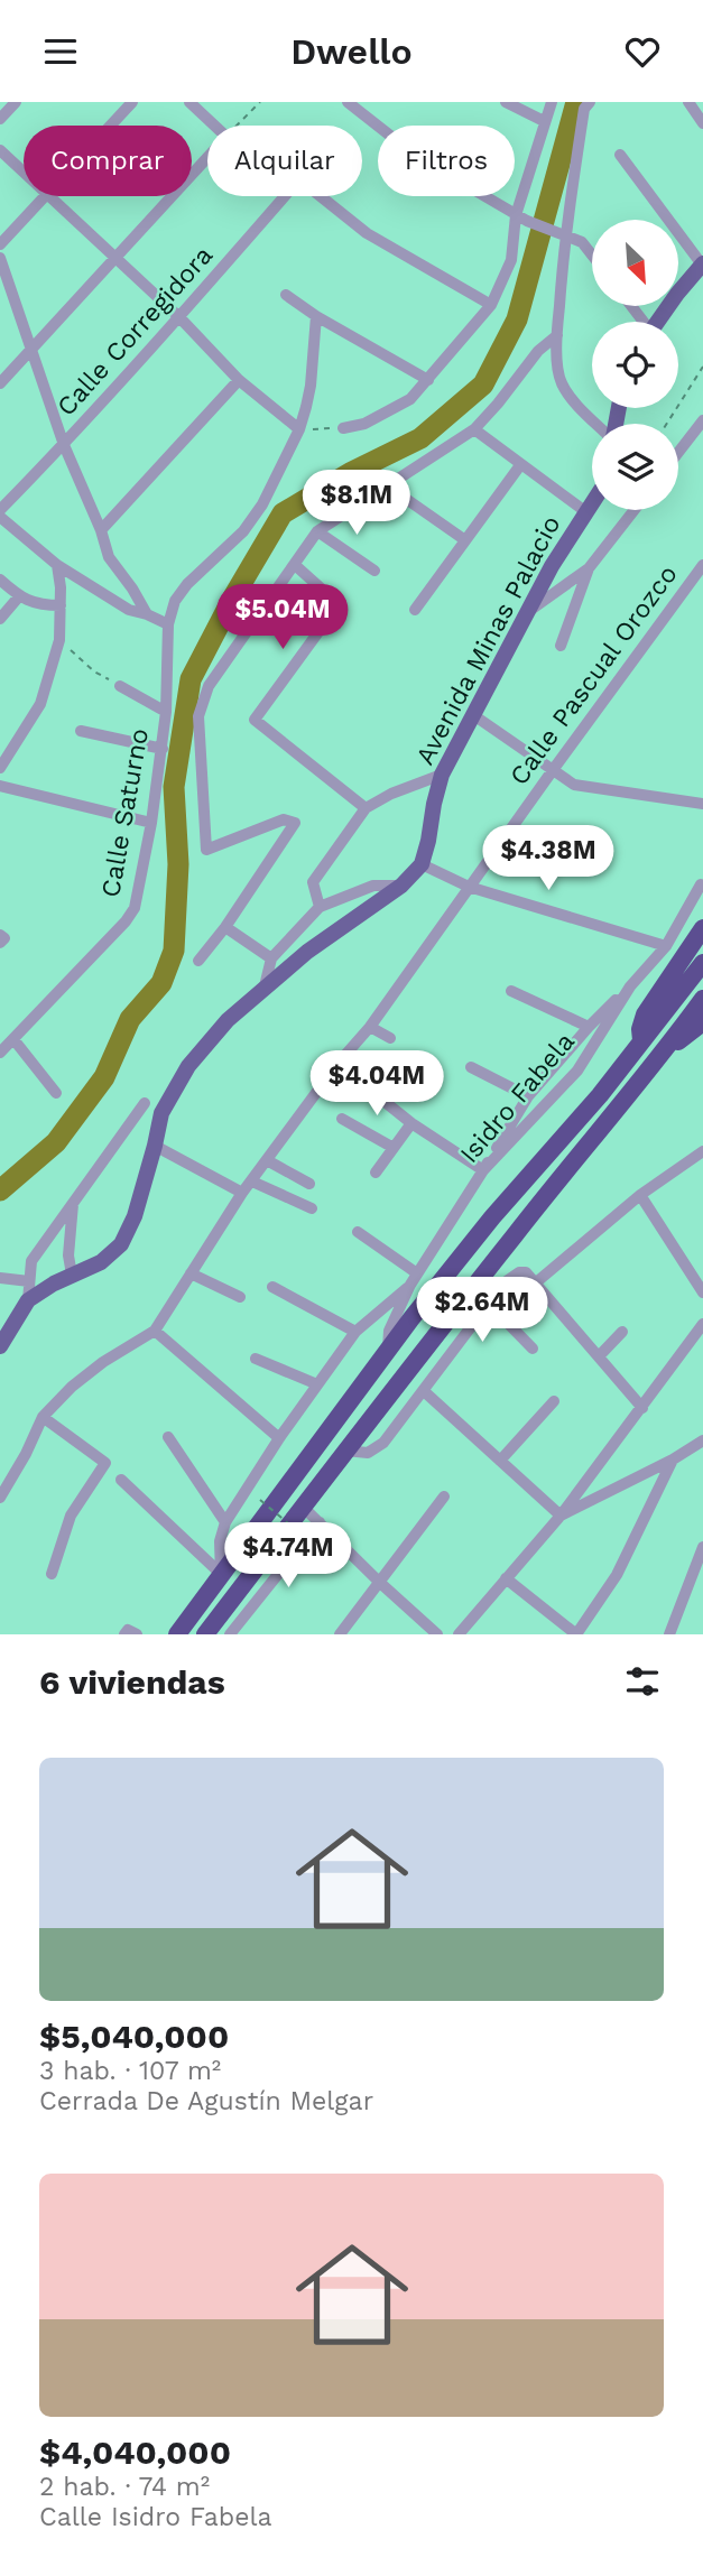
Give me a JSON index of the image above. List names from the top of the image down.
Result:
{
  "streets": {
    "main road": ["Avenida Minas Palacio"],
    "street": [
      "Calle Corregidora",
      "Calle Pascual Orozco",
      "Calle Saturno",
      "Isidro Fabela"
    ]
  },
  "north": "bottom right",
  "page": {
    "header": "Dwello",
    "chip": ["Comprar", "Alquilar", "Filtros"],
    "price": [
      "$8.1M",
      "$5.04M",
      "$4.38M",
      "$4.04M",
      "$2.64M",
      "$4.74M"
    ],
    "heading": "6 viviendas",
    "list": [
      {
        "name": "$5,040,000",
        "note": "3 hab. · 107 m² · Cerrada De Agustín Melgar"
      },
      {
        "name": "$4,040,000",
        "note": "2 hab. · 74 m² · Calle Isidro Fabela"
      }
    ]
  }
}
